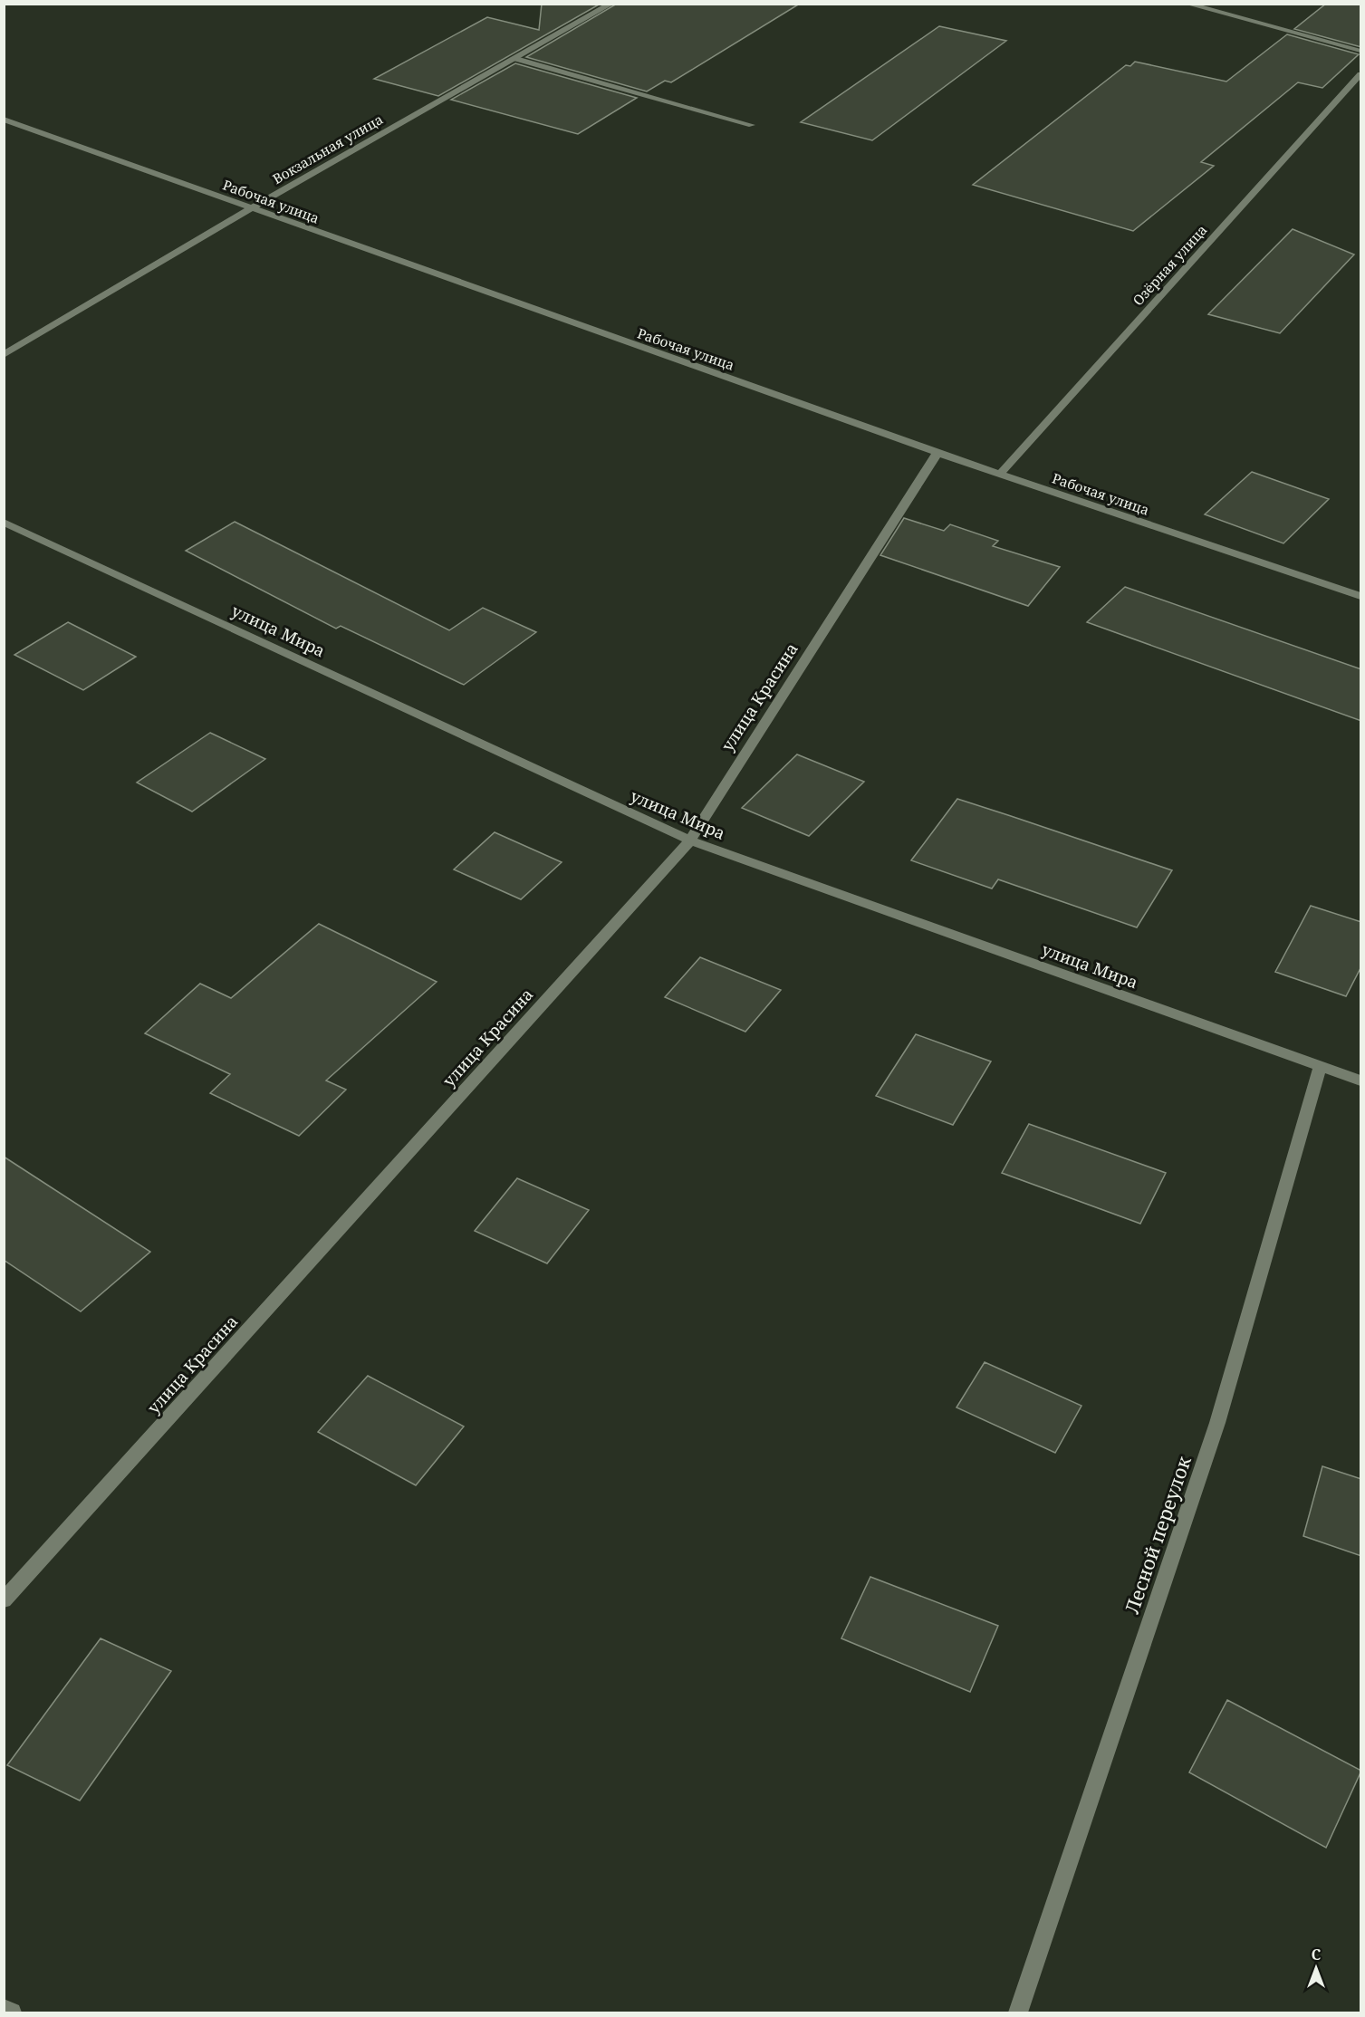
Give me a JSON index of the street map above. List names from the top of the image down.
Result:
{
  "streets": {
    "street": [
      "Вокзальная улица",
      "Рабочая улица",
      "Озёрная улица",
      "улица Мира",
      "улица Красина",
      "Лесной переулок"
    ]
  },
  "crossings": [
    ["Вокзальная улица", "Рабочая улица"],
    ["Рабочая улица", "Озёрная улица"],
    ["Рабочая улица", "улица Красина"],
    ["улица Мира", "улица Красина"],
    ["улица Мира", "Лесной переулок"]
  ],
  "north": "top"
}
